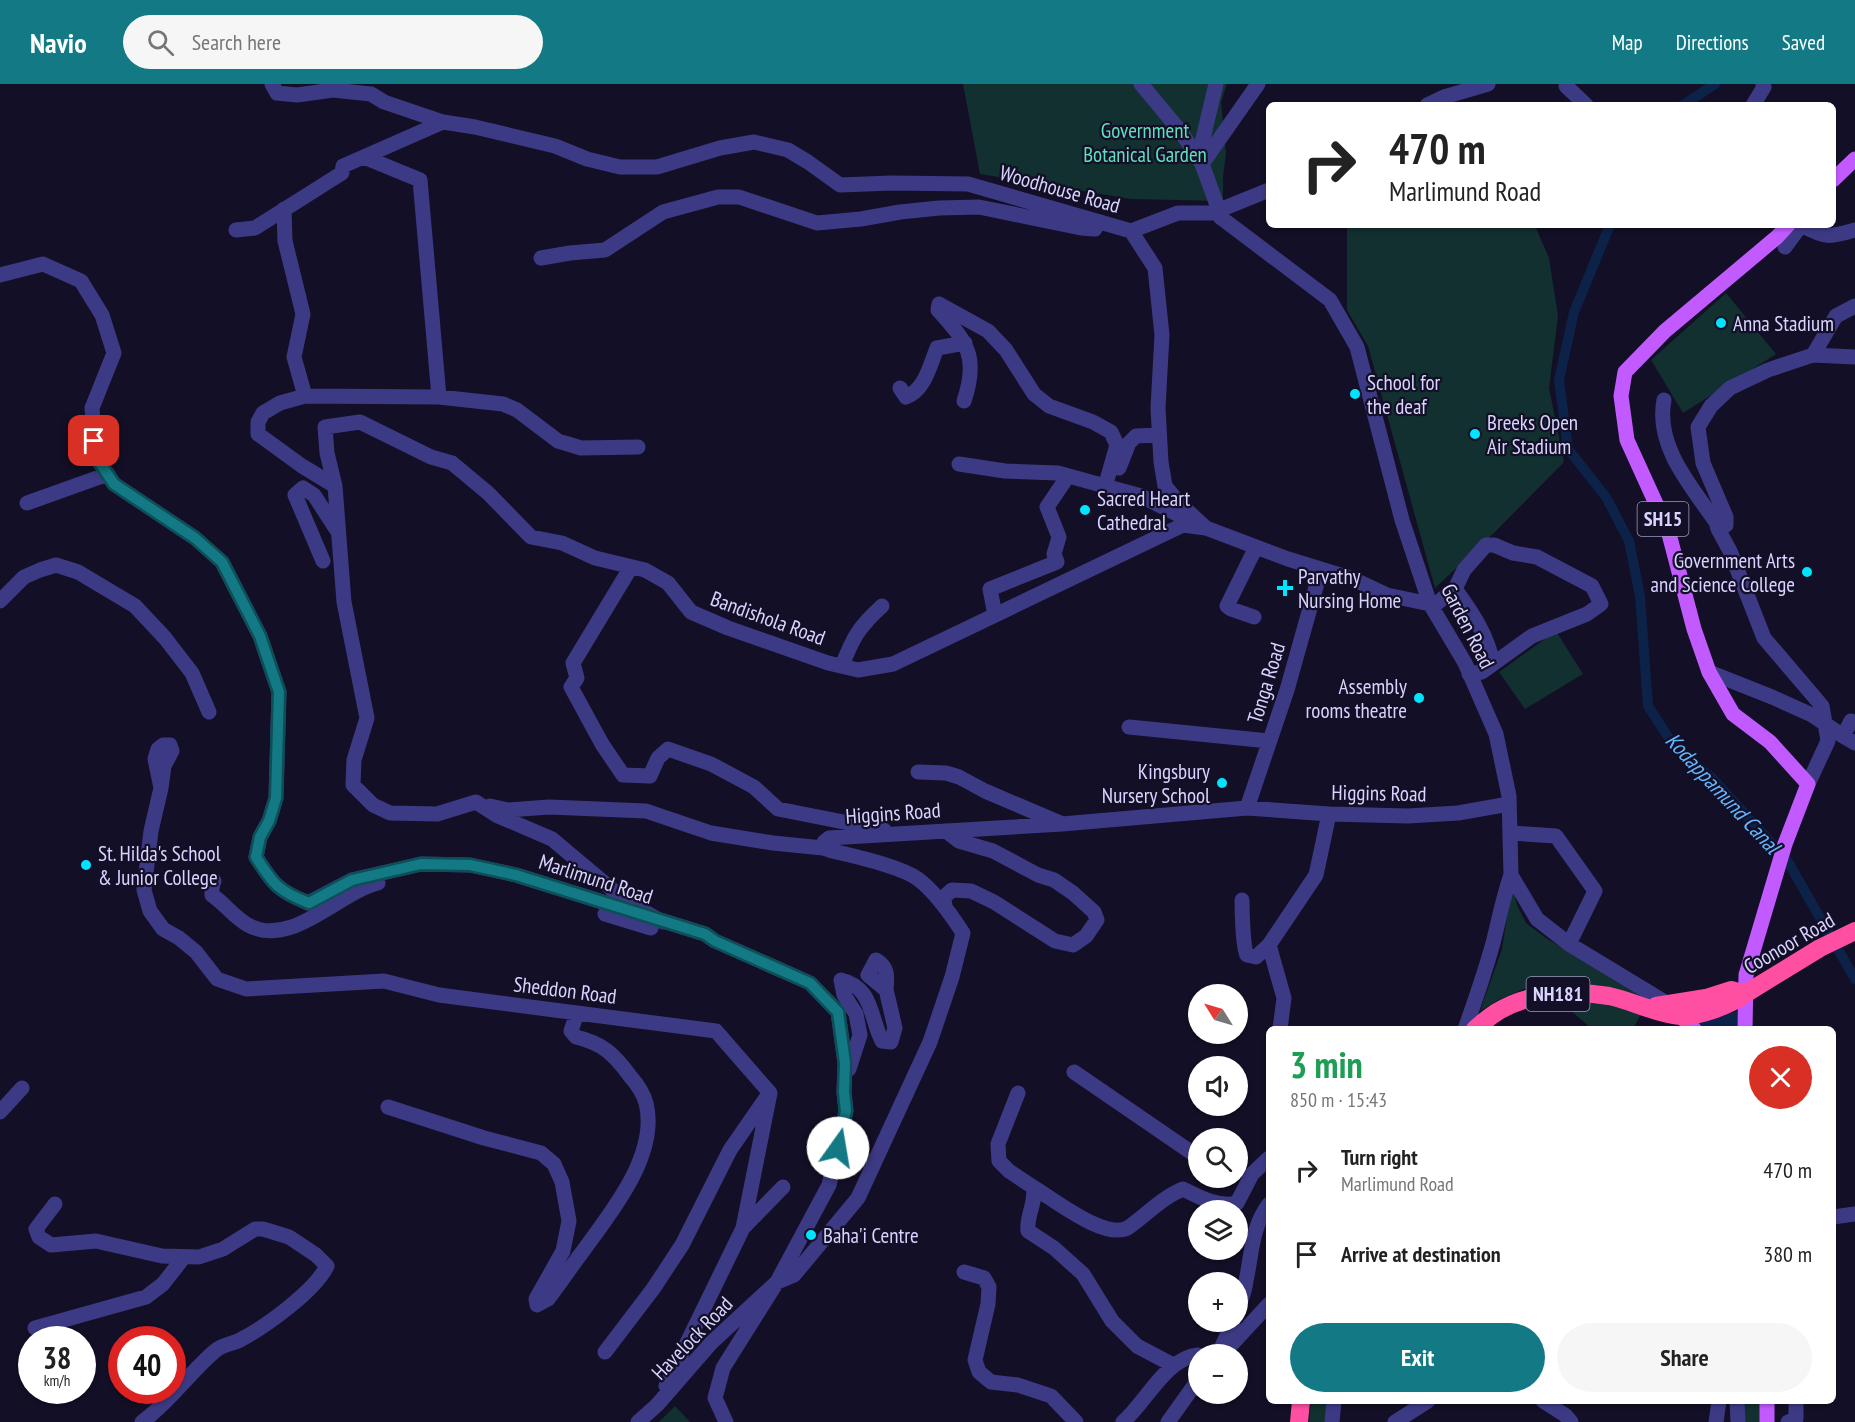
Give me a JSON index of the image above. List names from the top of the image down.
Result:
{
  "streets": {
    "highway": ["Coonoor Road", "NH181"],
    "main road": ["SH15"],
    "street": [
      "Woodhouse Road",
      "Bandishola Road",
      "Garden Road",
      "Tonga Road",
      "Higgins Road",
      "Marlimund Road",
      "Sheddon Road",
      "Havelock Road"
    ]
  },
  "crossings": [
    ["Woodhouse Road", "Garden Road"],
    ["Bandishola Road", "Garden Road"],
    ["Bandishola Road", "Tonga Road"],
    ["Garden Road", "Higgins Road"],
    ["Tonga Road", "Higgins Road"],
    ["Higgins Road", "Marlimund Road"],
    ["Higgins Road", "Havelock Road"],
    ["Marlimund Road", "Havelock Road"],
    ["Coonoor Road", "NH181"]
  ],
  "water": ["Kodappamund Canal"],
  "parks": ["Government Botanical Garden"],
  "places": {
    "other": [
      "Anna Stadium",
      "School for the deaf",
      "Breeks Open Air Stadium",
      "Sacred Heart Cathedral",
      "Government Arts and Science College",
      "Assembly rooms theatre",
      "Kingsbury Nursery School",
      "St. Hilda's School & Junior College",
      "Baha'i Centre"
    ],
    "health": ["Parvathy Nursing Home"]
  },
  "north": "top left",
  "page": {
    "header": "Navio",
    "search": "Search here",
    "nav": ["Map", "Directions", "Saved"],
    "turn": ["470 m", "Marlimund Road"],
    "map_buttons": ["+", "−"],
    "heading": ["3 min", "850 m · 15:43"],
    "list": [
      {
        "name": "Turn right",
        "note": "Marlimund Road",
        "value": "470 m"
      },
      {
        "name": "Arrive at destination",
        "value": "380 m"
      }
    ],
    "buttons": ["Exit", "Share"],
    "speed": "38 km/h",
    "limit": "40"
  }
}
